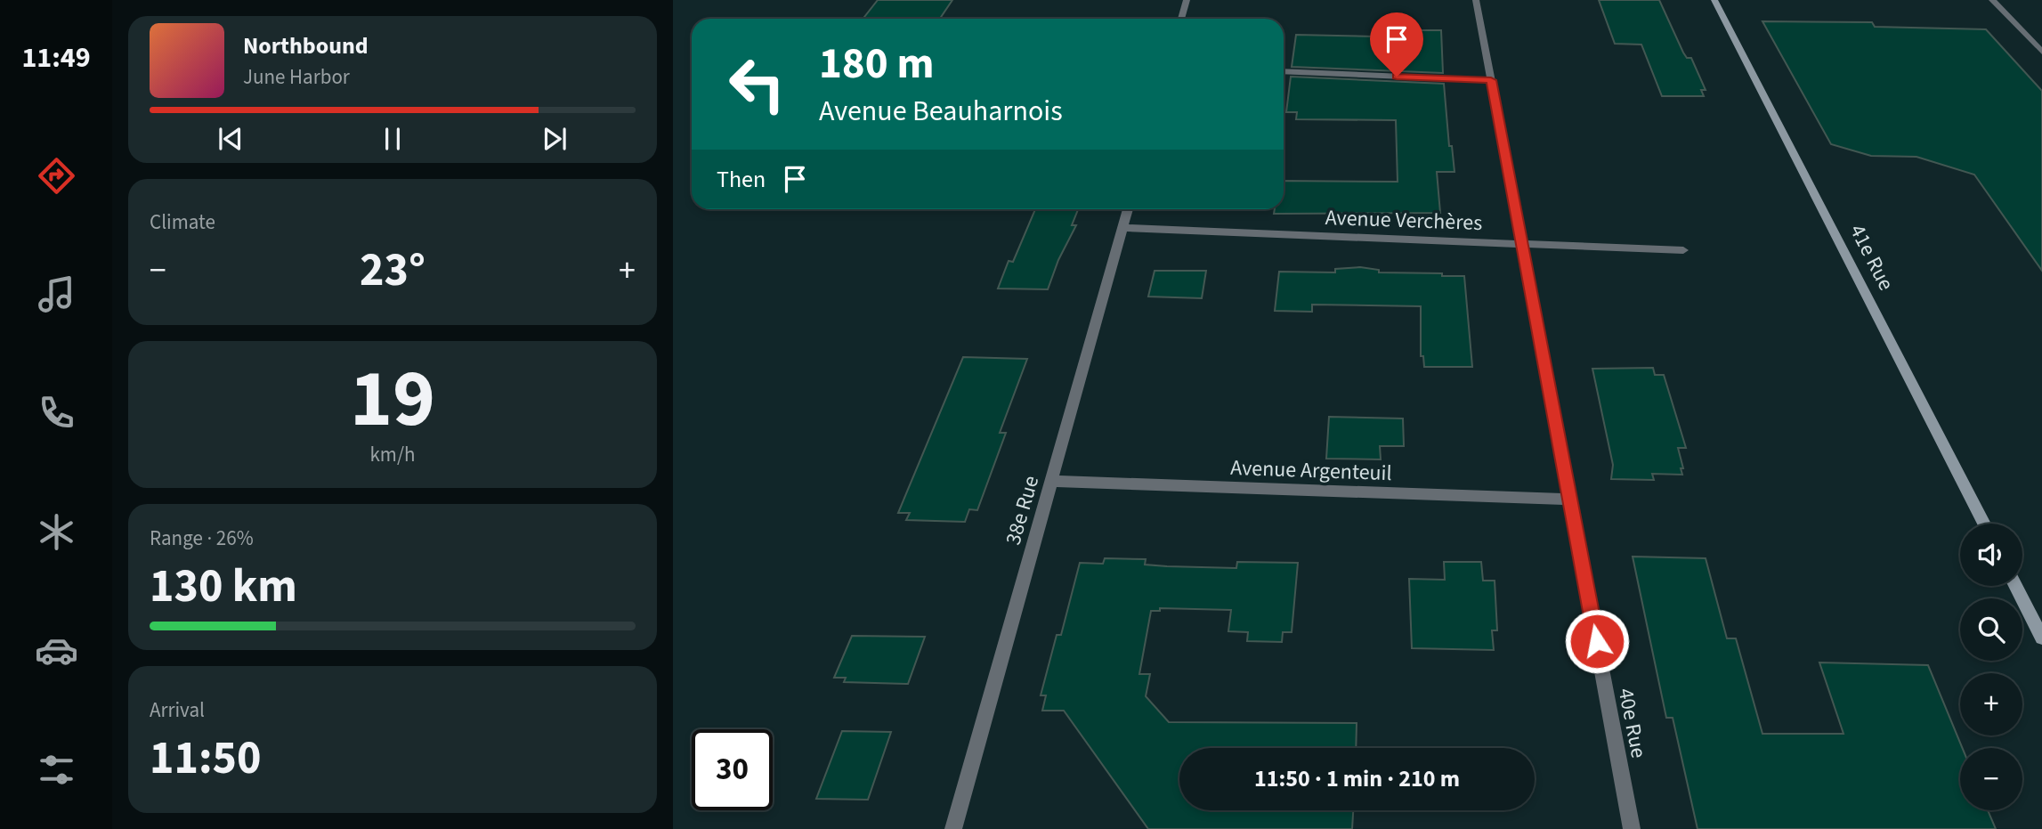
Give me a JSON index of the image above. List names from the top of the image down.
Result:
{
  "streets": {
    "street": [
      "Avenue Verchères",
      "41e Rue",
      "Avenue Argenteuil",
      "38e Rue",
      "40e Rue"
    ]
  },
  "crossings": [
    ["Avenue Verchères", "38e Rue"],
    ["Avenue Verchères", "40e Rue"],
    ["Avenue Argenteuil", "38e Rue"],
    ["Avenue Argenteuil", "40e Rue"]
  ],
  "page": {
    "tabs": "11:49",
    "turn": ["180 m", "Avenue Beauharnois"],
    "song": ["Northbound", "June Harbor"],
    "then": "Then",
    "tile": [
      "Climate",
      ["19", "km/h"],
      ["Range · 26%", "130 km"],
      ["Arrival", "11:50"]
    ],
    "heat": ["−", "23°", "+"],
    "map_buttons": ["+", "−"],
    "limit": "30",
    "trip": "11:50 · 1 min · 210 m"
  }
}
